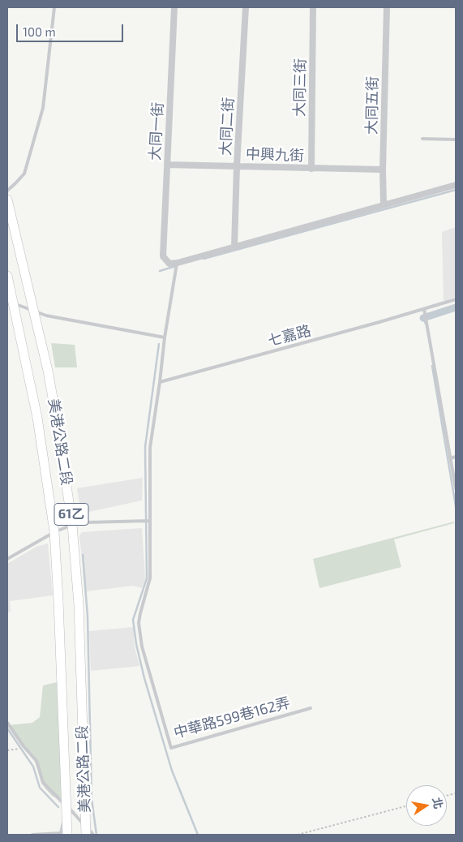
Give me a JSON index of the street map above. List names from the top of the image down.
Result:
{
  "streets": {
    "main road": ["美港公路二段", "61乙"],
    "street": [
      "大同三街",
      "大同五街",
      "大同二街",
      "大同一街",
      "中興九街"
    ],
    "lane": ["七嘉路", "中華路599巷162弄"]
  },
  "crossings": [
    ["大同三街", "中興九街"],
    ["大同五街", "中興九街"],
    ["大同二街", "中興九街"],
    ["大同一街", "中興九街"]
  ],
  "scale_bar": "100 m",
  "north": "right"
}
